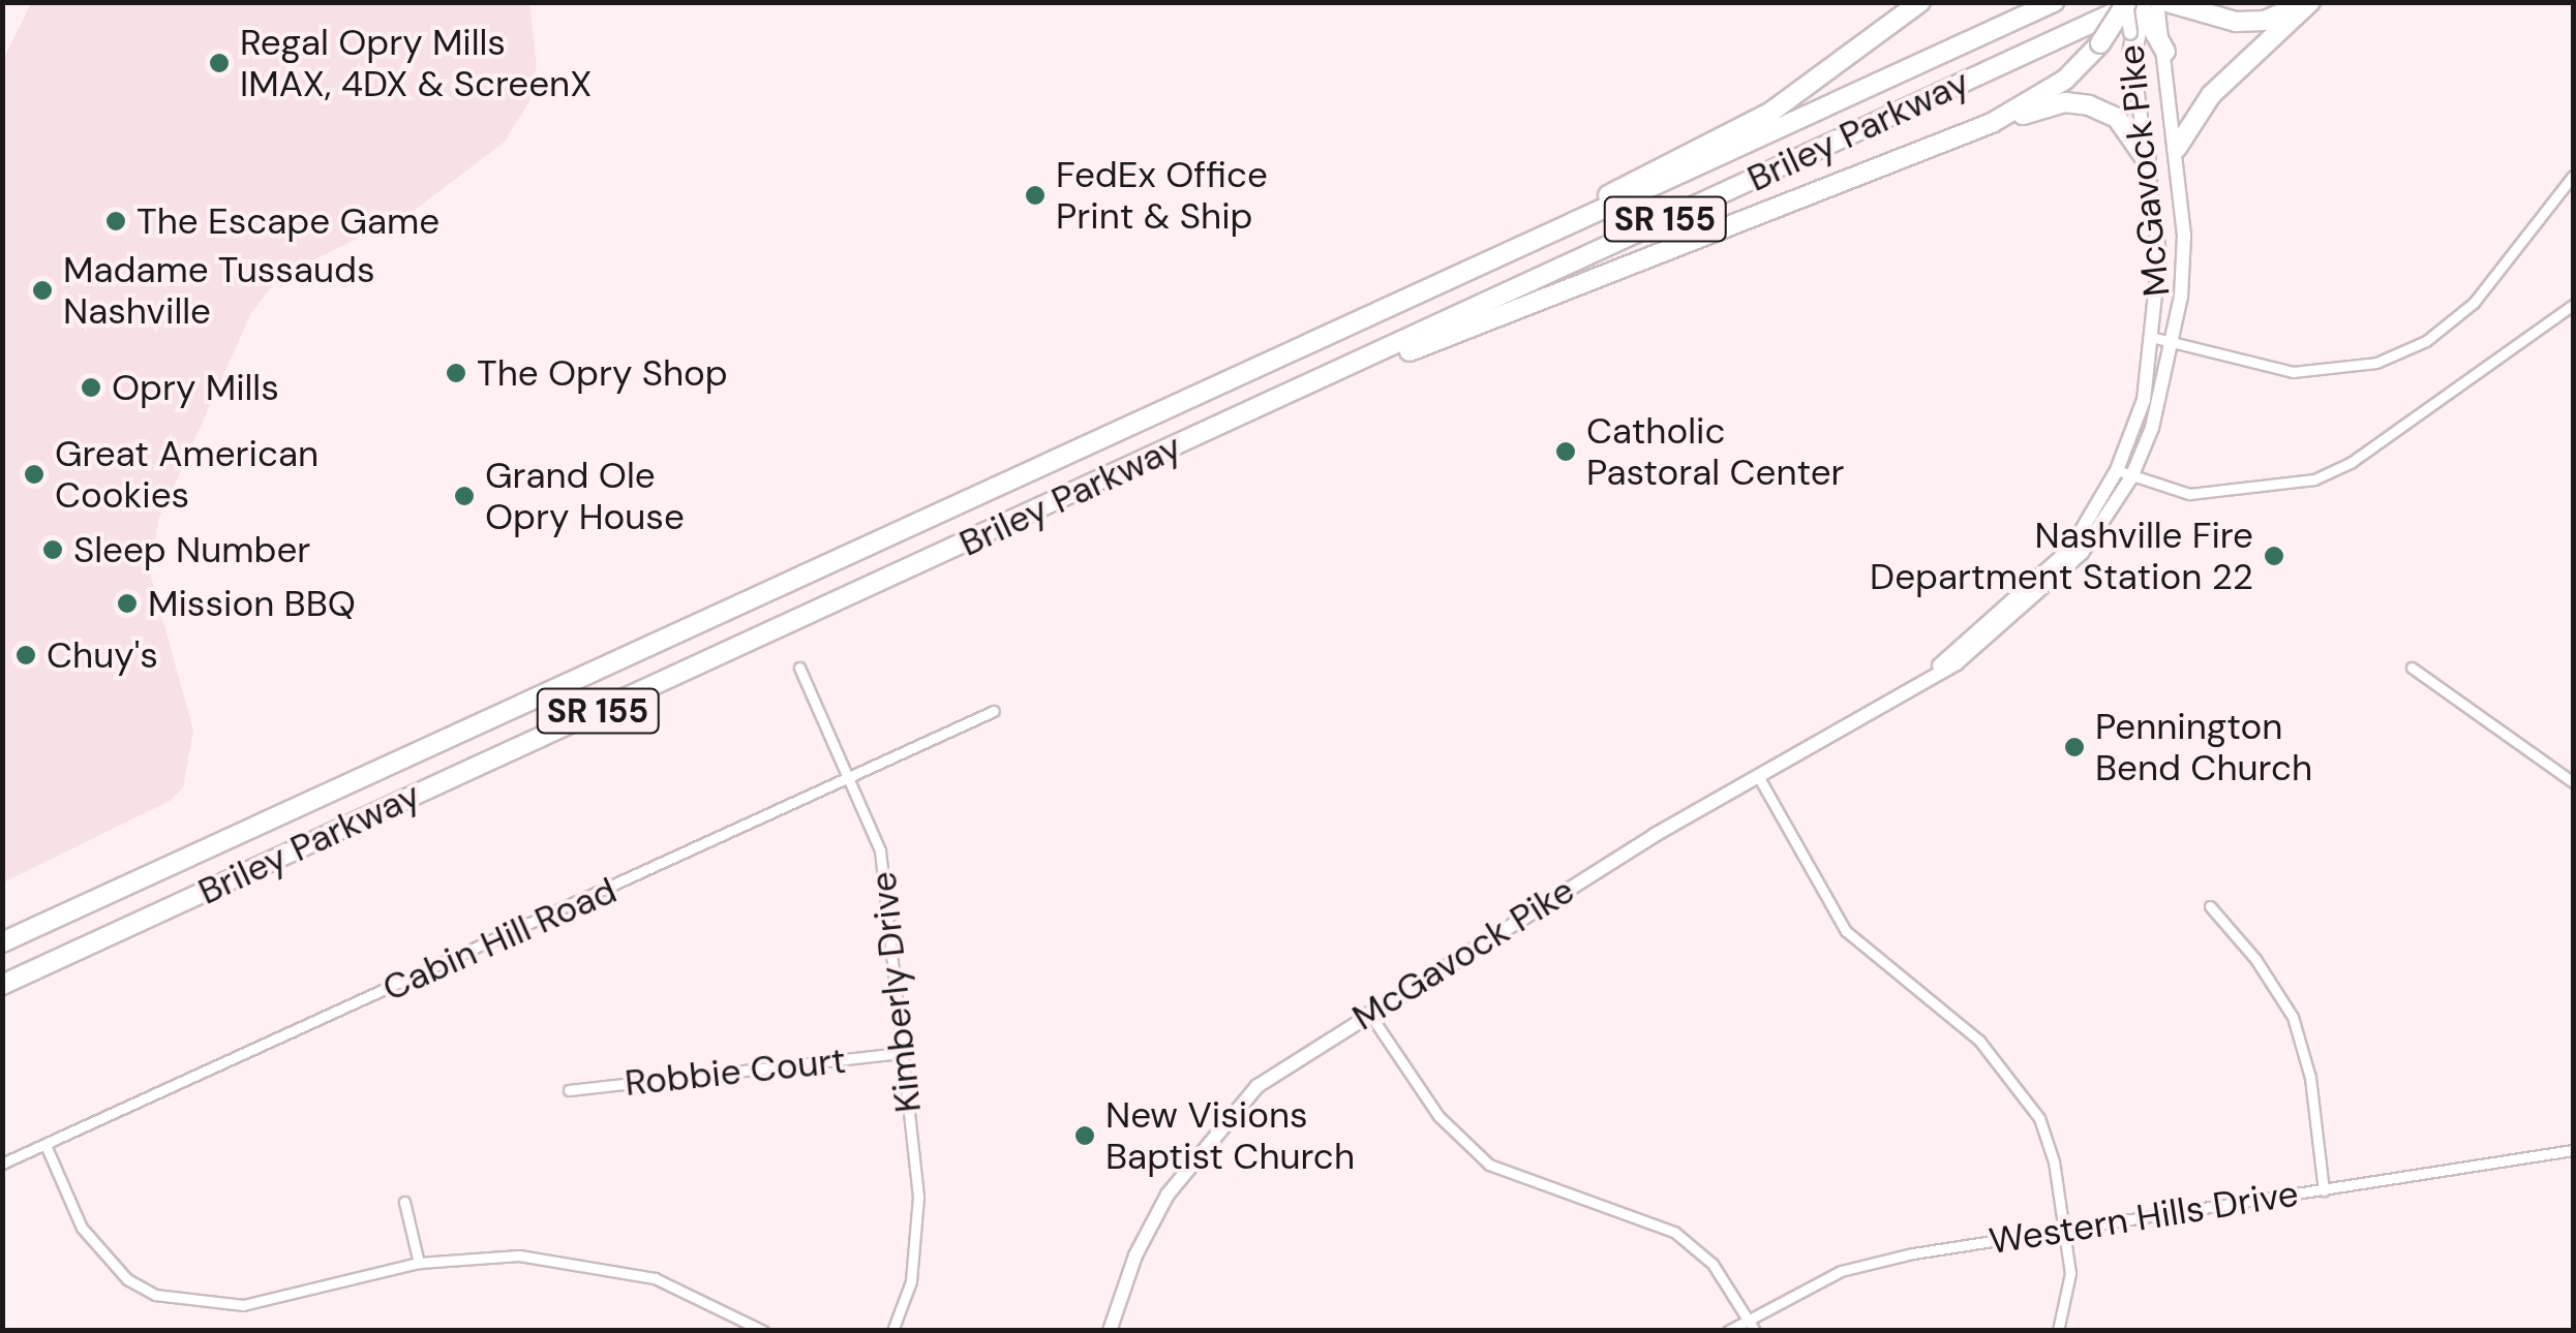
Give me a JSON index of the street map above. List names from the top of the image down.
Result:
{
  "streets": {
    "highway": ["Briley Parkway", "SR 155"],
    "main road": ["McGavock Pike"],
    "street": [
      "Cabin Hill Road",
      "Kimberly Drive",
      "Robbie Court",
      "Western Hills Drive"
    ]
  },
  "crossings": [
    ["Cabin Hill Road", "Kimberly Drive"],
    ["Kimberly Drive", "Robbie Court"]
  ],
  "places": [
    "Regal Opry Mills IMAX, 4DX & ScreenX",
    "FedEx Office Print & Ship",
    "The Escape Game",
    "Madame Tussauds Nashville",
    "The Opry Shop",
    "Opry Mills",
    "Catholic Pastoral Center",
    "Great American Cookies",
    "Grand Ole Opry House",
    "Sleep Number",
    "Nashville Fire Department Station 22",
    "Mission BBQ",
    "Chuy's",
    "Pennington Bend Church",
    "New Visions Baptist Church"
  ]
}
